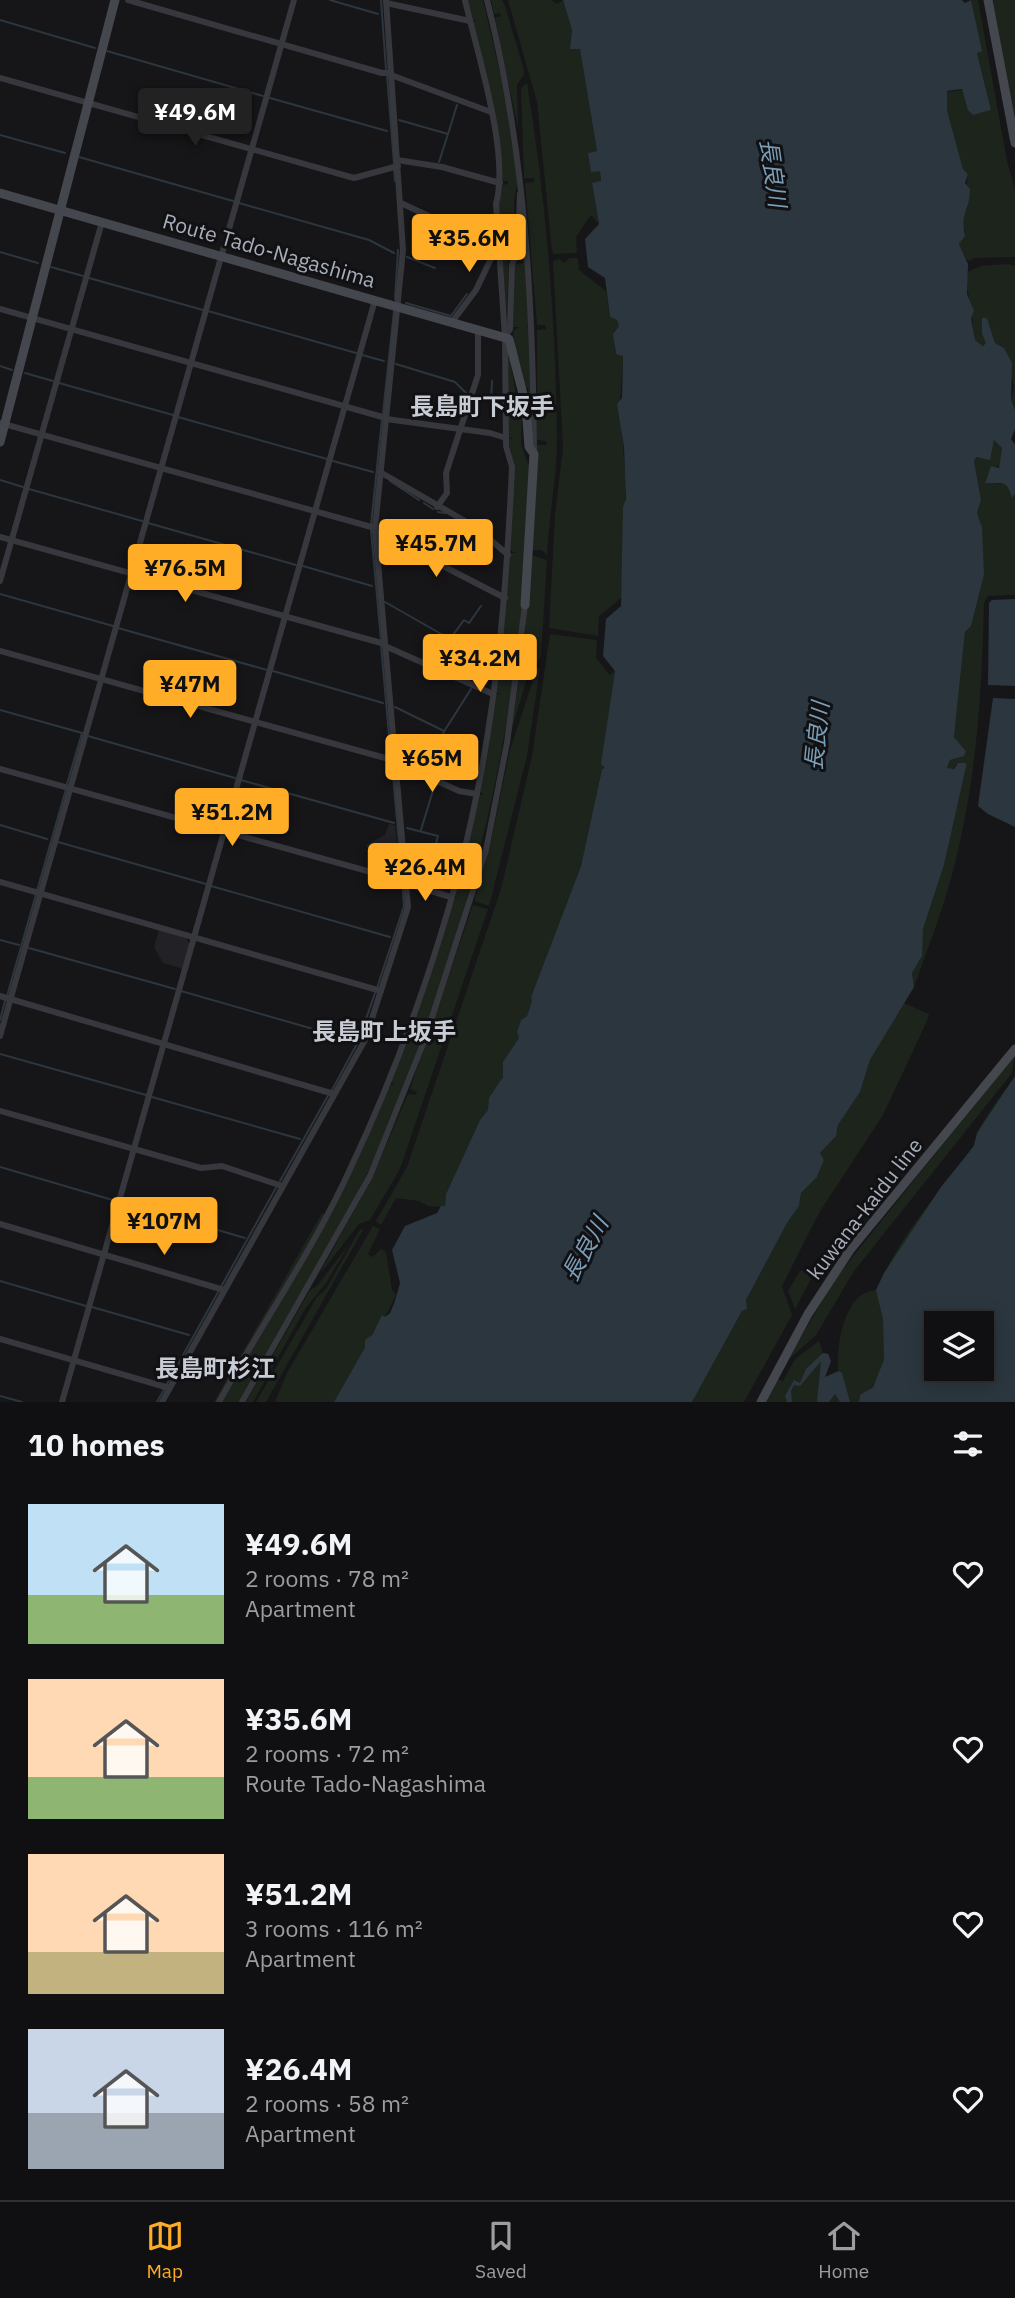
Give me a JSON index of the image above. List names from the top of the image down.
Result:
{
  "streets": {
    "main road": ["Route Tado-Nagashima", "kuwana-kaidu line"]
  },
  "districts": ["長島町下坂手", "長島町上坂手", "長島町杉江"],
  "water": ["長良川"],
  "page": {
    "price": [
      "¥49.6M",
      "¥35.6M",
      "¥45.7M",
      "¥76.5M",
      "¥34.2M",
      "¥47M",
      "¥65M",
      "¥51.2M",
      "¥26.4M",
      "¥107M"
    ],
    "heading": "10 homes",
    "list": [
      {
        "name": "¥49.6M",
        "note": "2 rooms · 78 m² · Apartment"
      },
      {
        "name": "¥35.6M",
        "note": "2 rooms · 72 m² · Route Tado-Nagashima"
      },
      {
        "name": "¥51.2M",
        "note": "3 rooms · 116 m² · Apartment"
      },
      {
        "name": "¥26.4M",
        "note": "2 rooms · 58 m² · Apartment"
      }
    ],
    "tabs": ["Map", "Saved", "Home"]
  }
}
